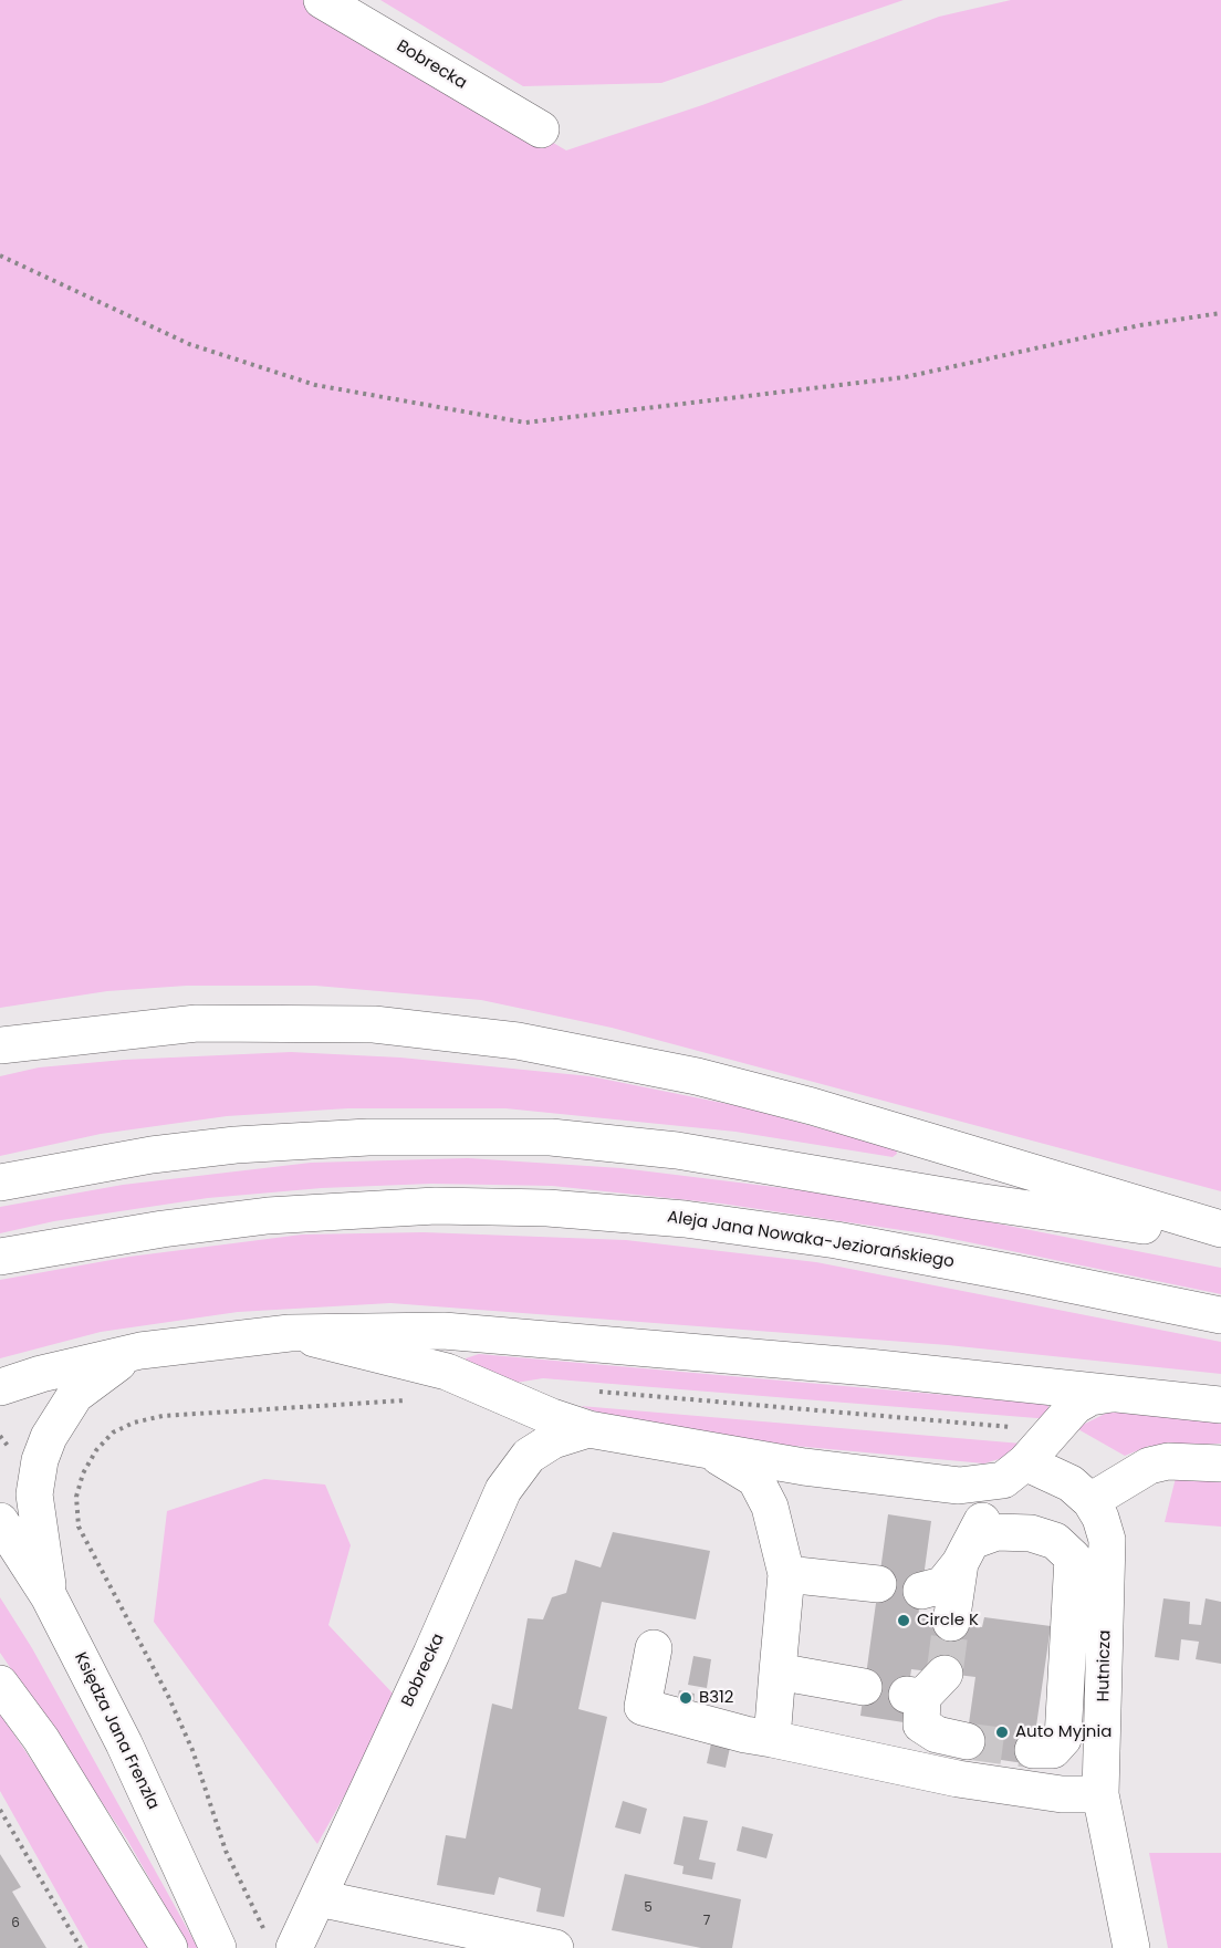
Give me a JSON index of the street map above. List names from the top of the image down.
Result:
{
  "streets": {
    "main road": [
      "Bobrecka",
      "Aleja Jana Nowaka-Jeziorańskiego",
      "Hutnicza",
      "Księdza Jana Frenzla"
    ]
  },
  "places": ["Circle K", "B312", "Auto Myjnia"],
  "house_numbers": ["5", "7", "6"]
}
